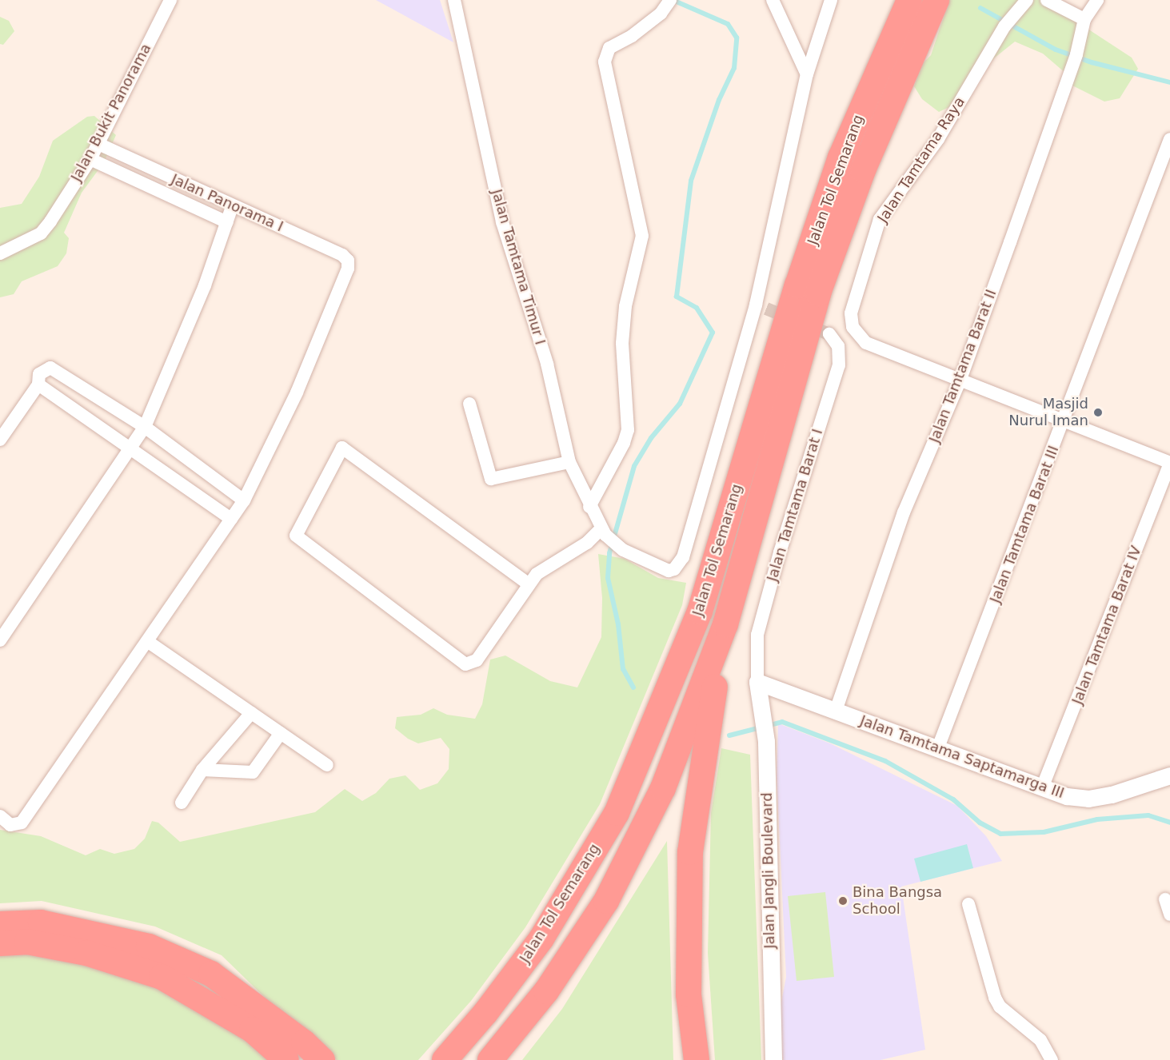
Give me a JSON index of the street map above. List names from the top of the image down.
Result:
{
  "streets": {
    "highway": ["Jalan Tol Semarang"],
    "street": [
      "Jalan Bukit Panorama",
      "Jalan Tamtama Raya",
      "Jalan Panorama I",
      "Jalan Tamtama Timur I",
      "Jalan Tamtama Barat II",
      "Jalan Tamtama Barat I",
      "Jalan Tamtama Barat III",
      "Jalan Tamtama Barat IV",
      "Jalan Tamtama Saptamarga III",
      "Jalan Jangli Boulevard"
    ]
  },
  "crossings": [
    ["Jalan Bukit Panorama", "Jalan Panorama I"],
    ["Jalan Tamtama Raya", "Jalan Tamtama Barat II"],
    ["Jalan Tamtama Raya", "Jalan Tamtama Barat III"],
    ["Jalan Tamtama Raya", "Jalan Tamtama Barat IV"],
    ["Jalan Tamtama Barat II", "Jalan Tamtama Saptamarga III"],
    ["Jalan Tamtama Barat I", "Jalan Tamtama Saptamarga III"],
    ["Jalan Tamtama Barat I", "Jalan Jangli Boulevard"],
    ["Jalan Tamtama Barat III", "Jalan Tamtama Saptamarga III"],
    ["Jalan Tamtama Barat IV", "Jalan Tamtama Saptamarga III"],
    ["Jalan Tamtama Saptamarga III", "Jalan Jangli Boulevard"]
  ],
  "places": ["Masjid Nurul Iman", "Bina Bangsa School"]
}
